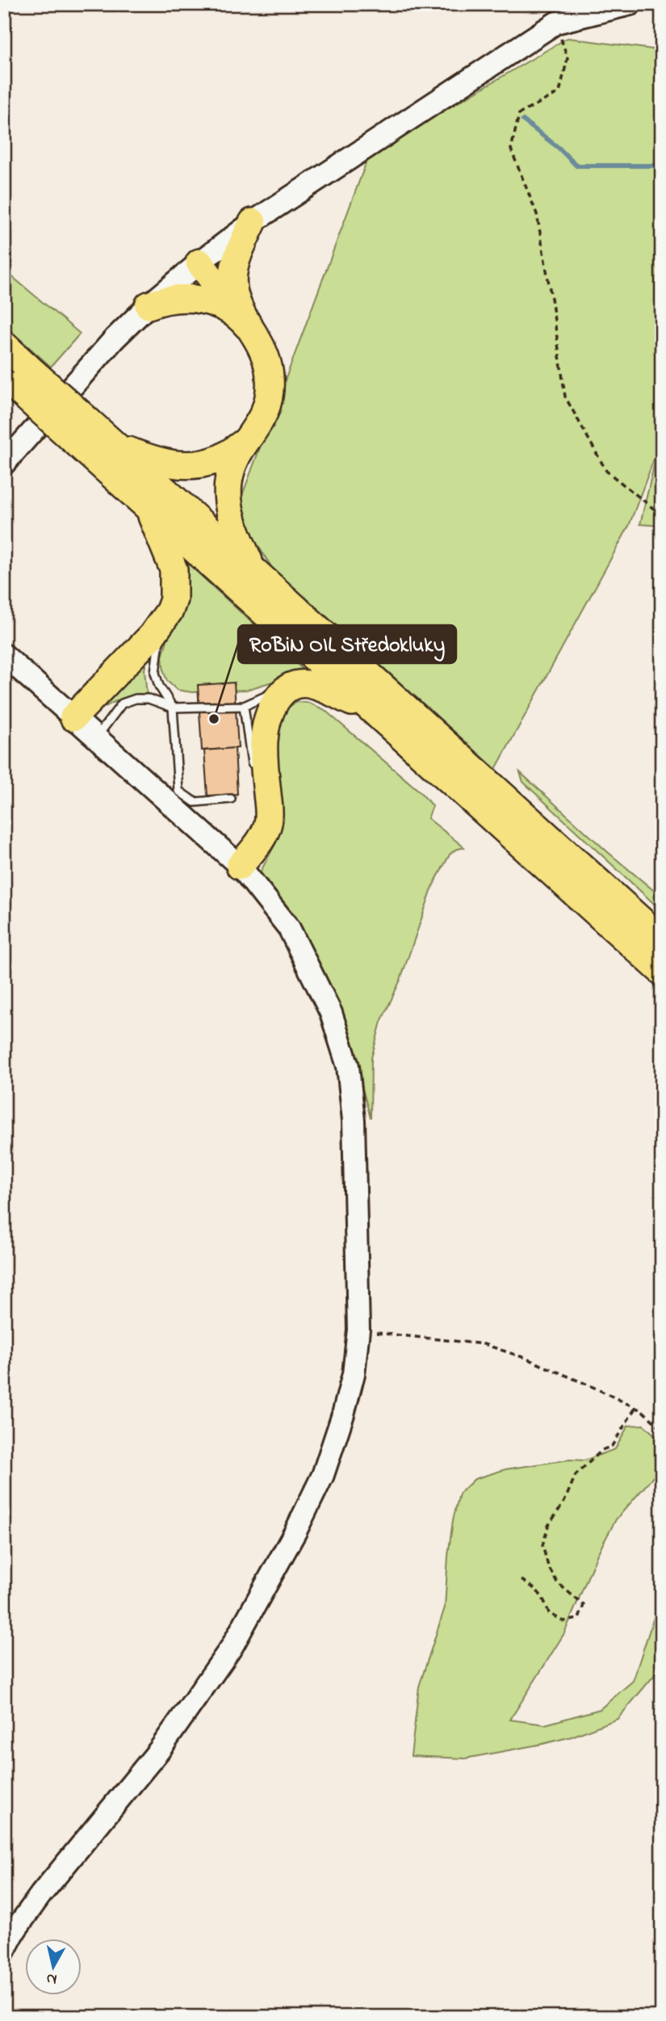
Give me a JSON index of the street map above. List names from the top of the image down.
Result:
{
  "places": ["RoBiN OIL Středokluky"],
  "north": "bottom"
}
